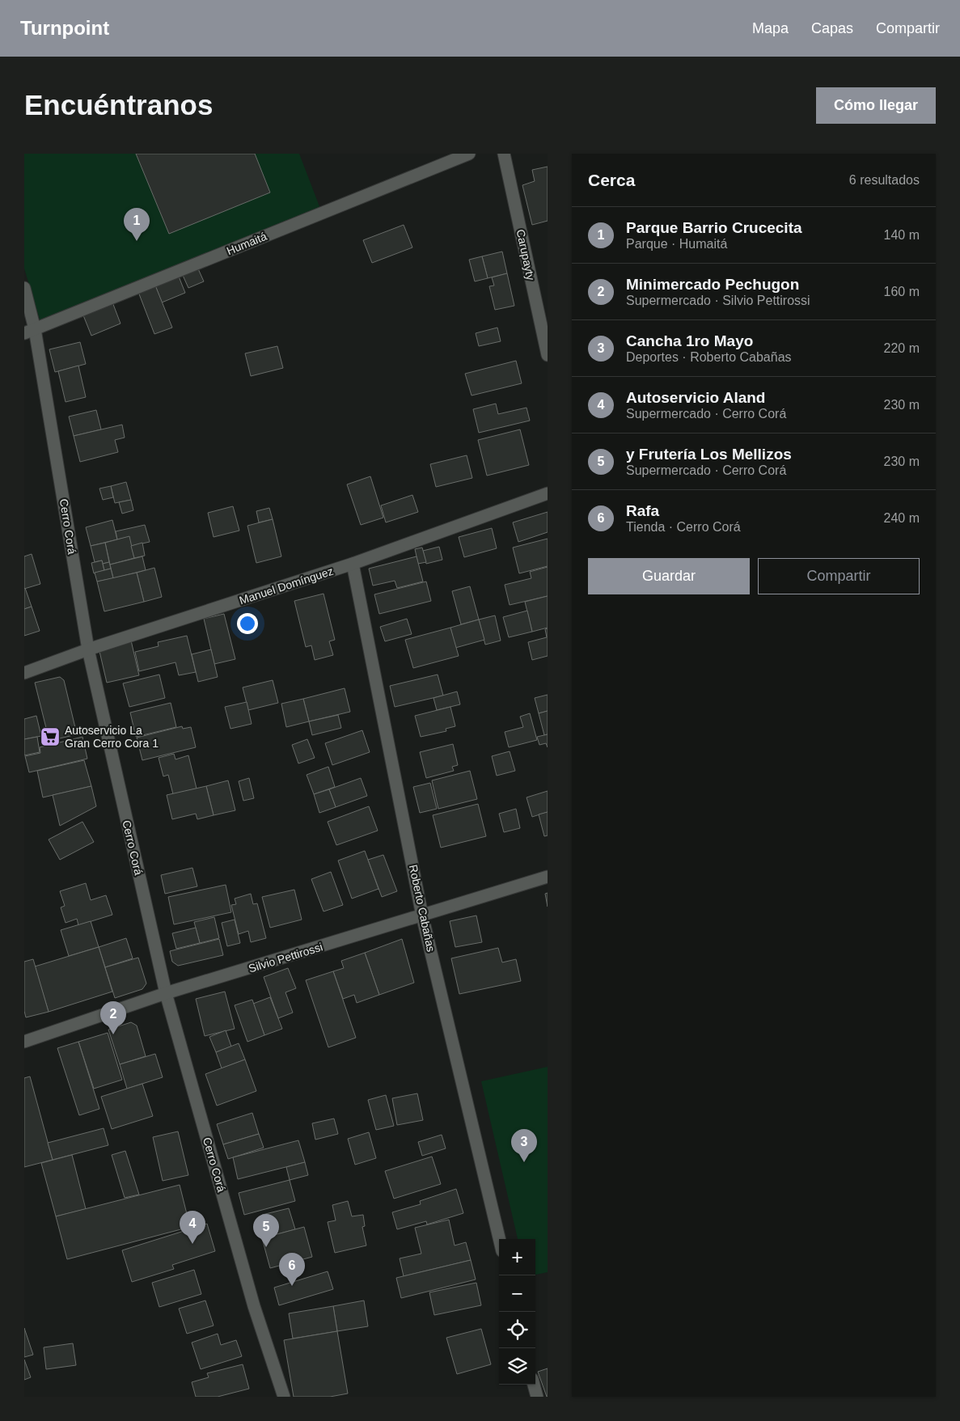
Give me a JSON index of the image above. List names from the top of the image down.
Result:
{
  "streets": {
    "street": [
      "Humaitá",
      "Carupayty",
      "Cerro Corá",
      "Manuel Domínguez",
      "Roberto Cabañas",
      "Silvio Pettirossi"
    ]
  },
  "crossings": [
    ["Humaitá", "Cerro Corá"],
    ["Cerro Corá", "Manuel Domínguez"],
    ["Cerro Corá", "Silvio Pettirossi"],
    ["Manuel Domínguez", "Roberto Cabañas"],
    ["Roberto Cabañas", "Silvio Pettirossi"]
  ],
  "places": {
    "supermarket": ["Autoservicio La Gran Cerro Cora 1"]
  },
  "page": {
    "header": "Turnpoint",
    "nav": ["Mapa", "Capas", "Compartir"],
    "buttons": [
      "Cómo llegar",
      ["Guardar", "Compartir"]
    ],
    "title": "Encuéntranos",
    "heading": ["Cerca", "6 resultados"],
    "list": [
      {
        "mark": "1",
        "name": "Parque Barrio Crucecita",
        "note": "Parque · Humaitá",
        "value": "140 m"
      },
      {
        "mark": "2",
        "name": "Minimercado Pechugon",
        "note": "Supermercado · Silvio Pettirossi",
        "value": "160 m"
      },
      {
        "mark": "3",
        "name": "Cancha 1ro Mayo",
        "note": "Deportes · Roberto Cabañas",
        "value": "220 m"
      },
      {
        "mark": "4",
        "name": "Autoservicio Aland",
        "note": "Supermercado · Cerro Corá",
        "value": "230 m"
      },
      {
        "mark": "5",
        "name": "y Frutería Los Mellizos",
        "note": "Supermercado · Cerro Corá",
        "value": "230 m"
      },
      {
        "mark": "6",
        "name": "Rafa",
        "note": "Tienda · Cerro Corá",
        "value": "240 m"
      }
    ],
    "pins": [
      "1",
      "2",
      "3",
      "4",
      "5",
      "6"
    ],
    "map_buttons": ["+", "−"]
  }
}
